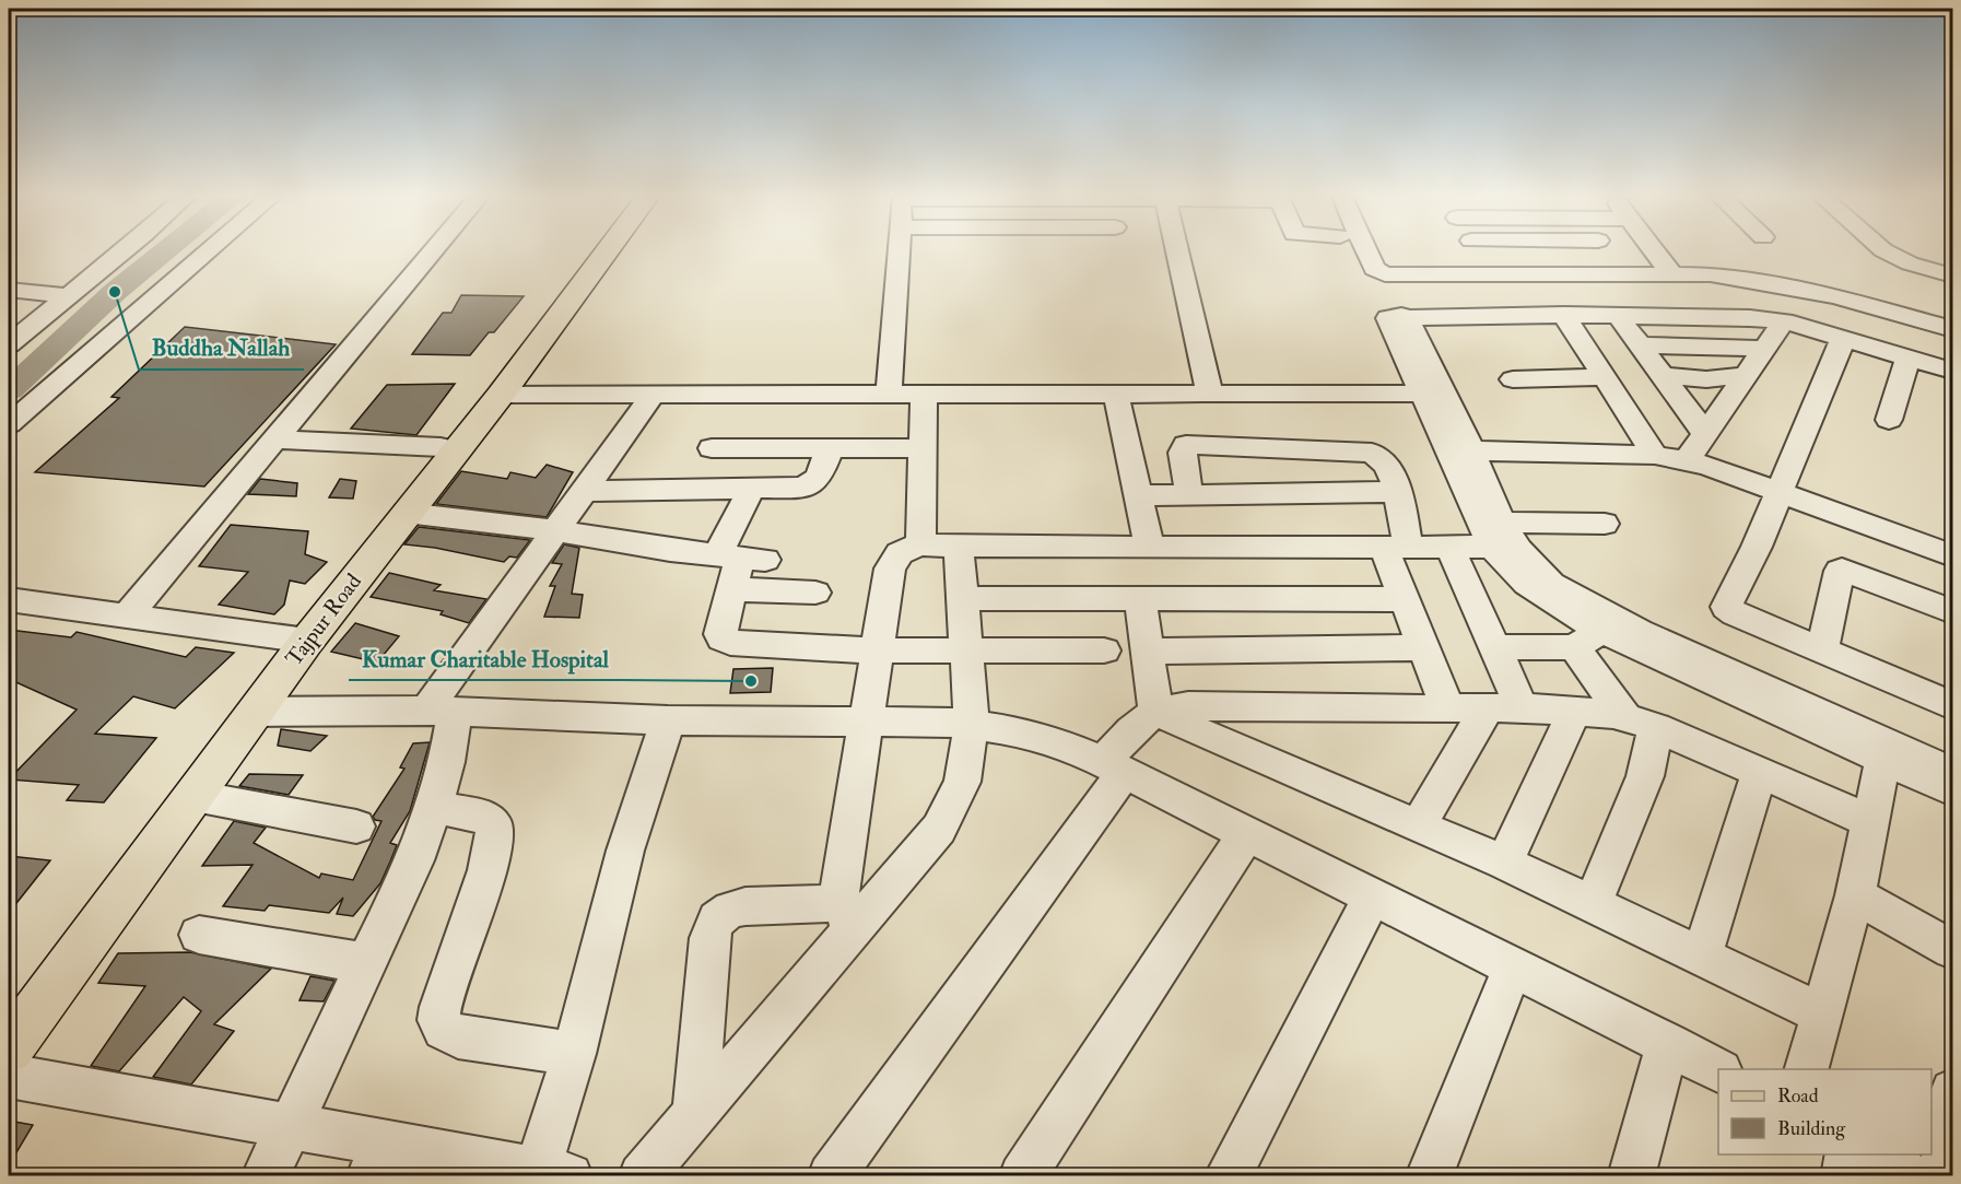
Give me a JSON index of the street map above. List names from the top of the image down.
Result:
{
  "streets": {
    "main road": ["Tajpur Road"]
  },
  "places": ["Buddha Nallah", "Kumar Charitable Hospital"],
  "legend": ["Road", "Building"]
}
